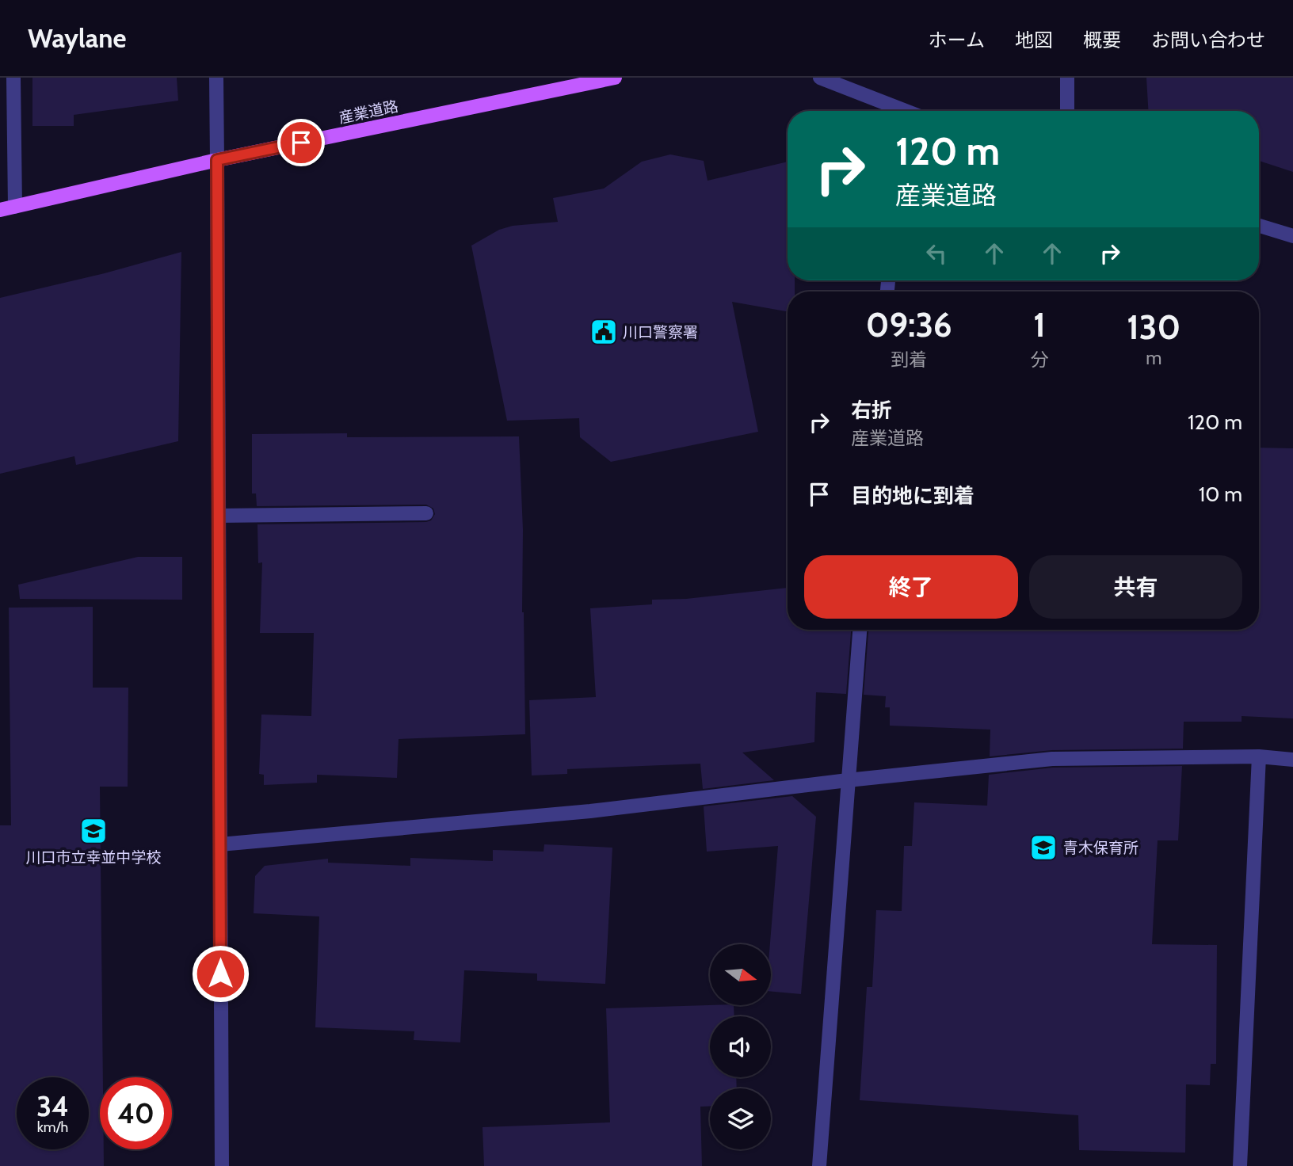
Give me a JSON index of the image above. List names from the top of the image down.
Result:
{
  "streets": {
    "main road": ["産業道路"]
  },
  "places": {
    "public building": ["川口警察署"],
    "school or university": ["川口市立幸並中学校", "青木保育所"]
  },
  "north": "right",
  "page": {
    "header": "Waylane",
    "nav": [
      "ホーム",
      "地図",
      "概要",
      "お問い合わせ"
    ],
    "turn": ["120 m", "産業道路"],
    "eta": [
      "09:36",
      "到着",
      "1",
      "分",
      "130",
      "m"
    ],
    "list": [
      {
        "name": "右折",
        "note": "産業道路",
        "value": "120 m"
      },
      {
        "name": "目的地に到着",
        "value": "10 m"
      }
    ],
    "buttons": ["終了", "共有"],
    "speed": "34 km/h",
    "limit": "40"
  }
}
